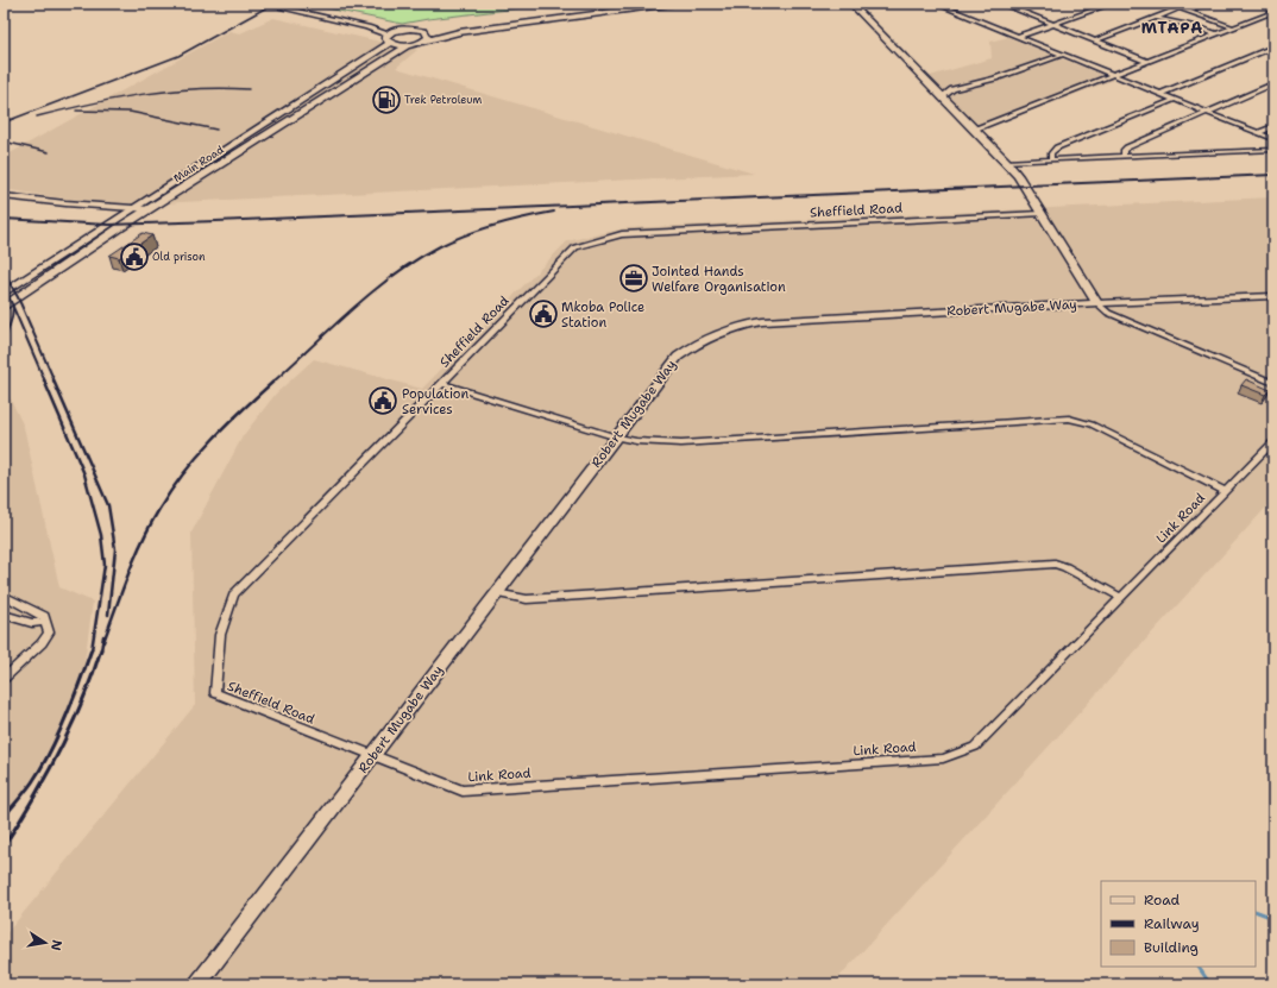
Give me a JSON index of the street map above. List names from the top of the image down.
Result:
{
  "streets": {
    "street": [
      "Main Road",
      "Sheffield Road",
      "Robert Mugabe Way",
      "Link Road"
    ]
  },
  "crossings": [
    ["Sheffield Road", "Robert Mugabe Way"],
    ["Sheffield Road", "Link Road"],
    ["Robert Mugabe Way", "Link Road"]
  ],
  "districts": ["MTAPA"],
  "places": {
    "fuel station": ["Trek Petroleum"],
    "public building": ["Old prison", "Mkoba Police Station", "Population Services"],
    "office": ["Jointed Hands Welfare Organisation"]
  },
  "legend": ["Road", "Railway", "Building"],
  "north": "right"
}
